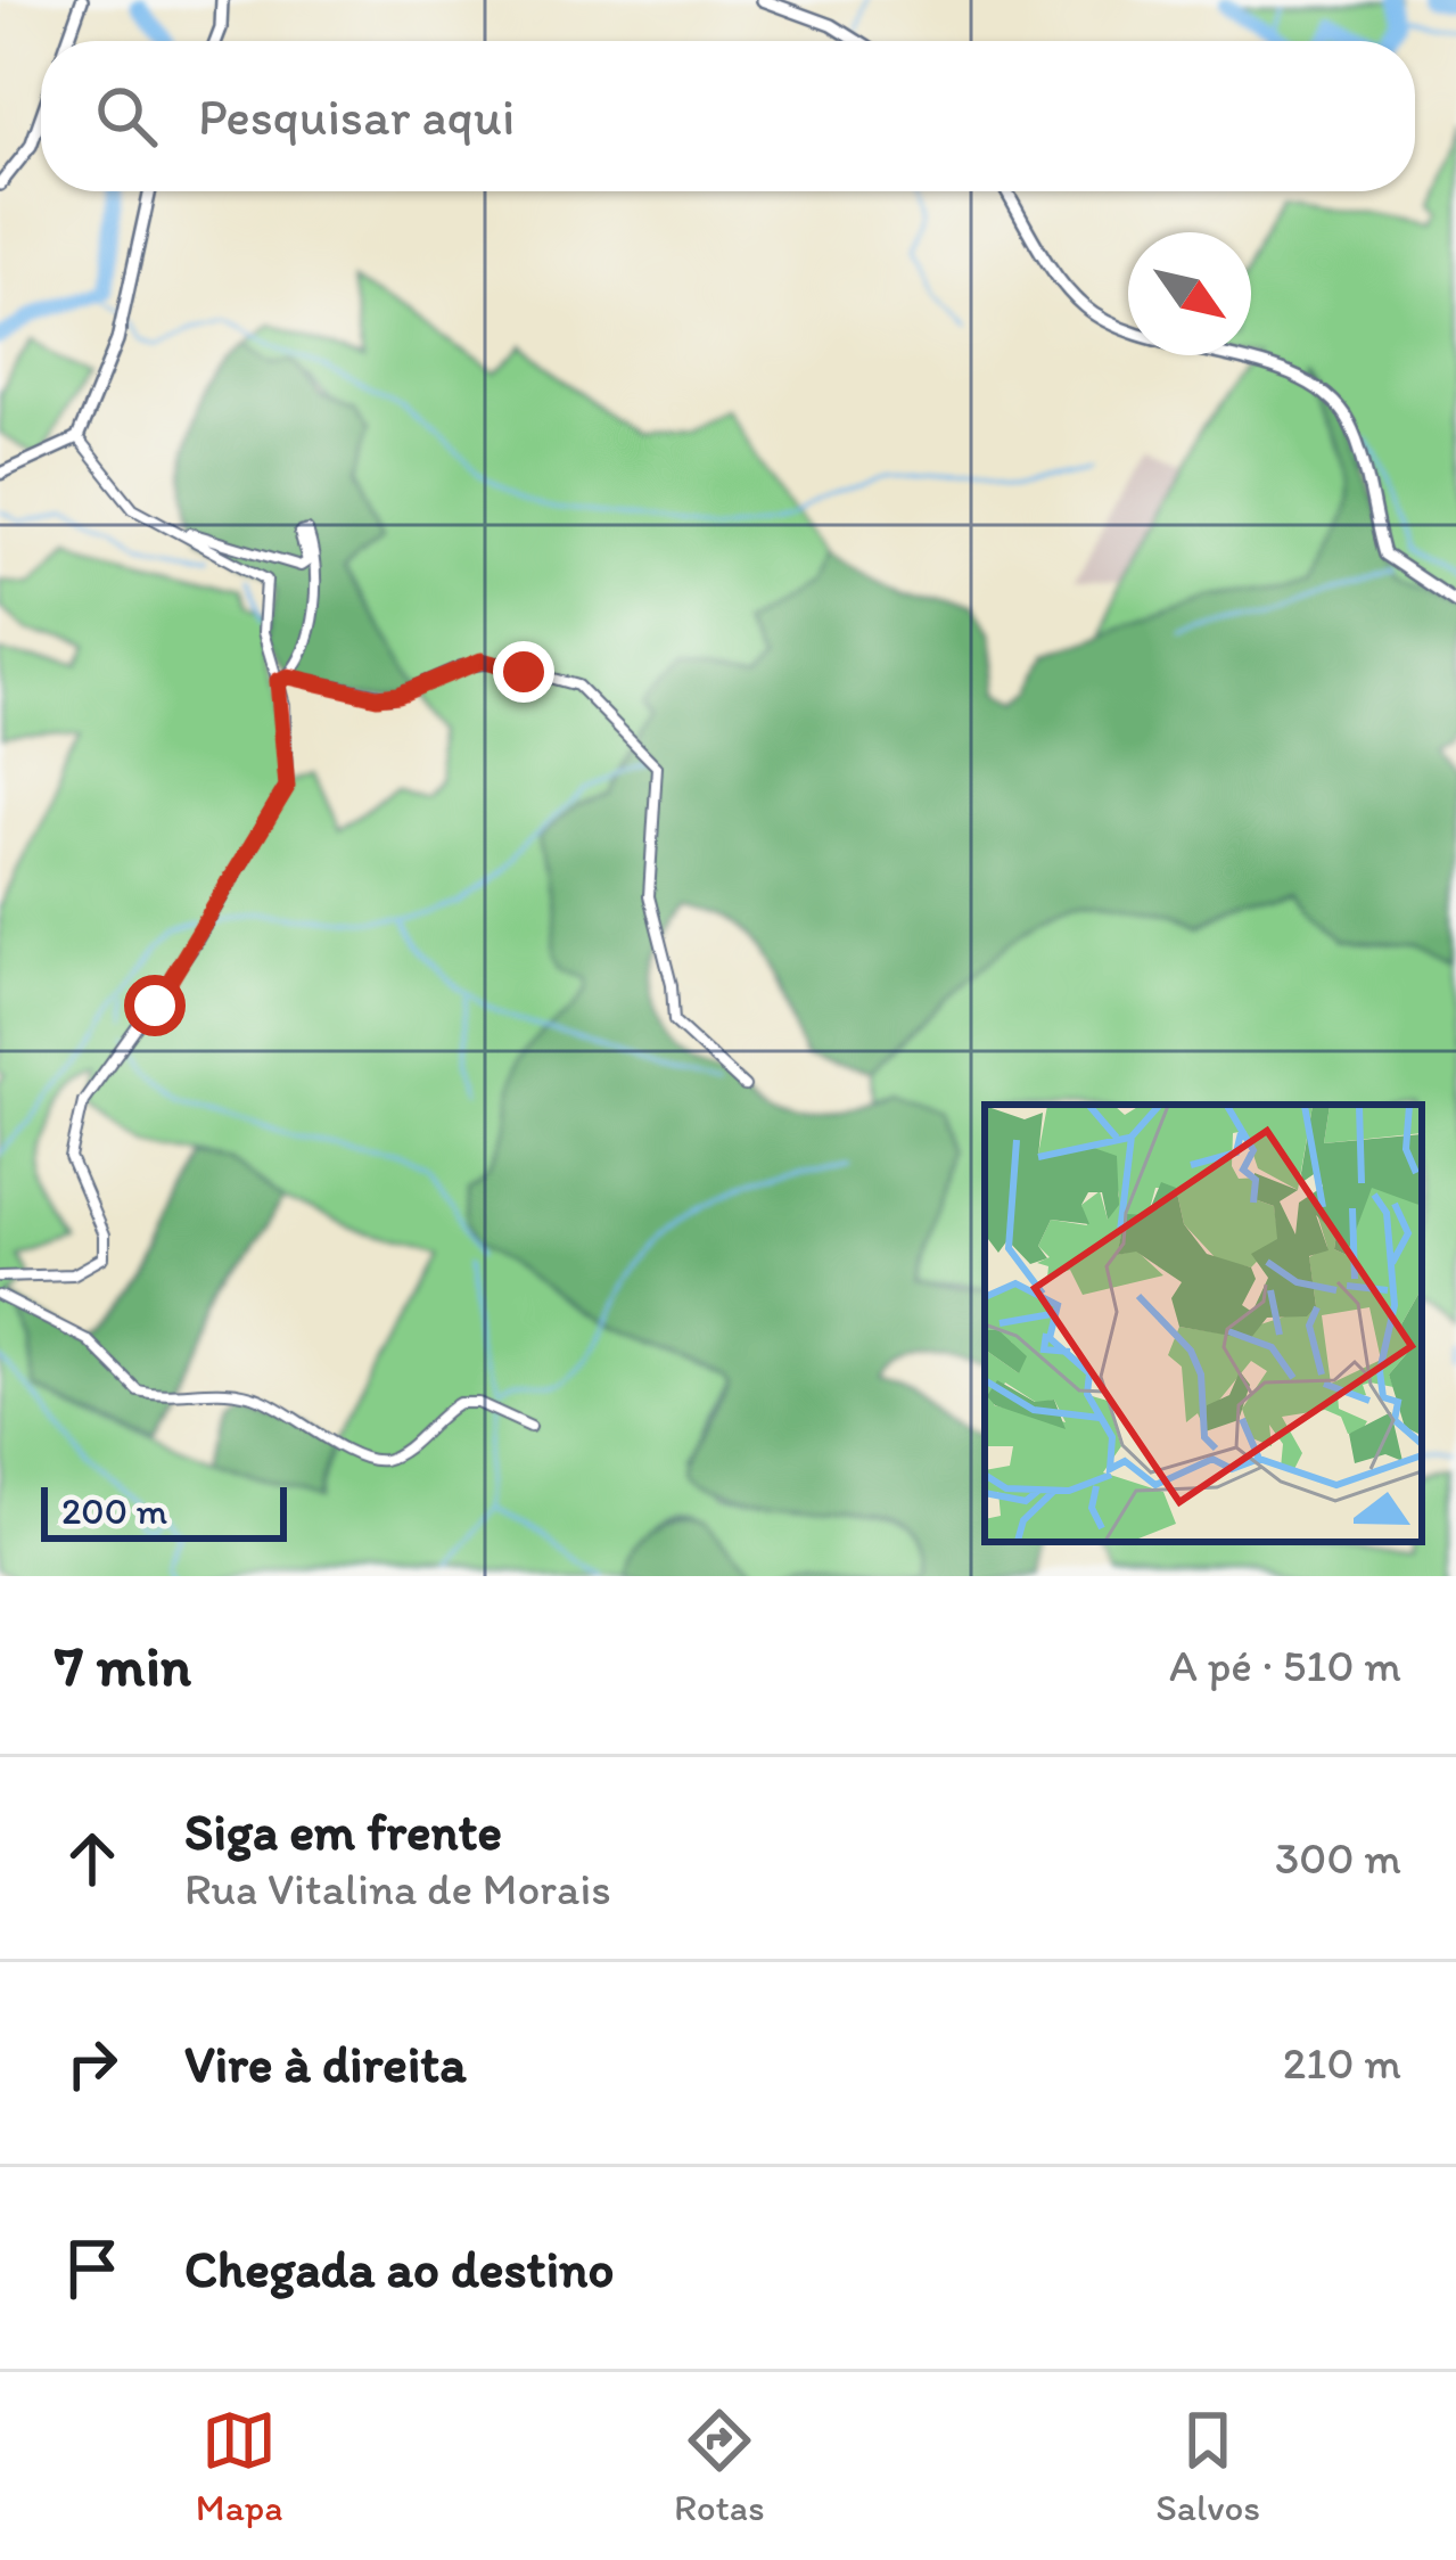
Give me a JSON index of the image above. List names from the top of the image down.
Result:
{
  "scale_bar": "200 m",
  "north": "bottom right",
  "page": {
    "search": "Pesquisar aqui",
    "scale": "200 m",
    "heading": ["7 min", "A pé · 510 m"],
    "list": [
      ["Siga em frente", "Rua Vitalina de Morais", "300 m"],
      ["Vire à direita", "210 m"],
      "Chegada ao destino"
    ],
    "nav": ["Mapa", "Rotas", "Salvos"]
  }
}
